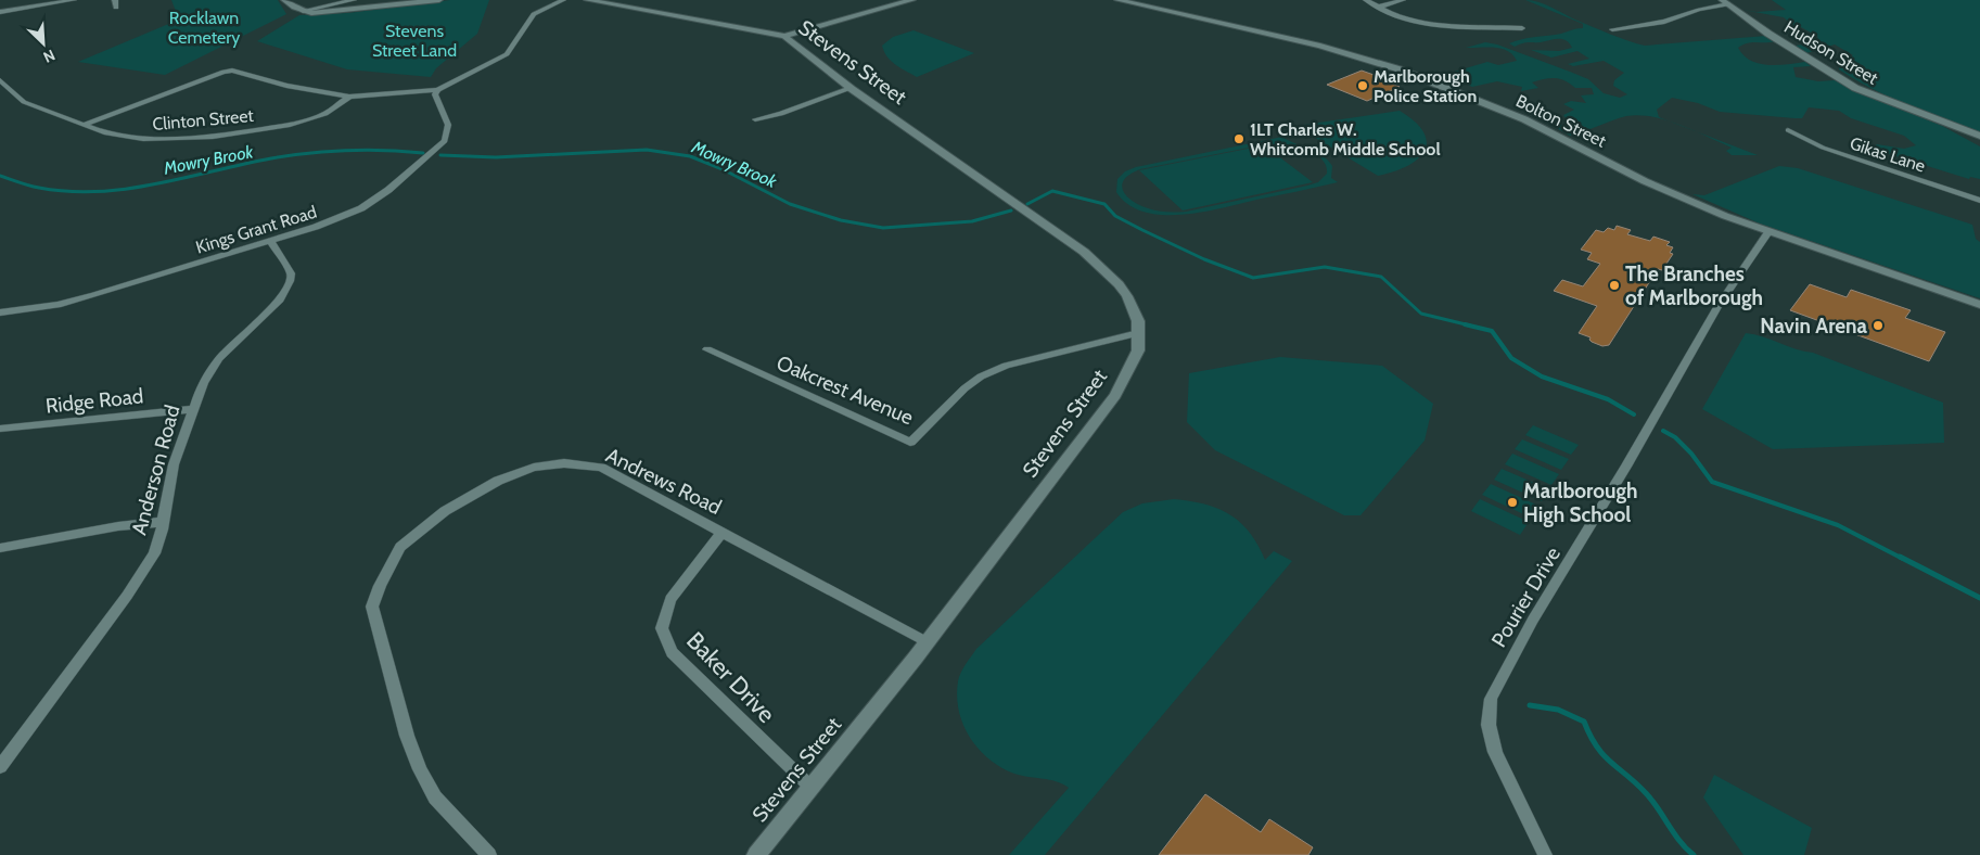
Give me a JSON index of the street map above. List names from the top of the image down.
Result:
{
  "streets": {
    "street": [
      "Hudson Street",
      "Stevens Street",
      "Clinton Street",
      "Bolton Street",
      "Gikas Lane",
      "Kings Grant Road",
      "Oakcrest Avenue",
      "Ridge Road",
      "Anderson Road",
      "Andrews Road",
      "Pourier Drive",
      "Baker Drive"
    ]
  },
  "crossings": [
    ["Stevens Street", "Oakcrest Avenue"],
    ["Stevens Street", "Andrews Road"],
    ["Stevens Street", "Baker Drive"],
    ["Bolton Street", "Pourier Drive"],
    ["Kings Grant Road", "Anderson Road"],
    ["Ridge Road", "Anderson Road"],
    ["Andrews Road", "Baker Drive"]
  ],
  "water": ["Mowry Brook"],
  "parks": ["Rocklawn Cemetery", "Stevens Street Land"],
  "places": [
    "Marlborough Police Station",
    "1LT Charles W. Whitcomb Middle School",
    "The Branches of Marlborough",
    "Navin Arena",
    "Marlborough High School"
  ],
  "north": "bottom right"
}
